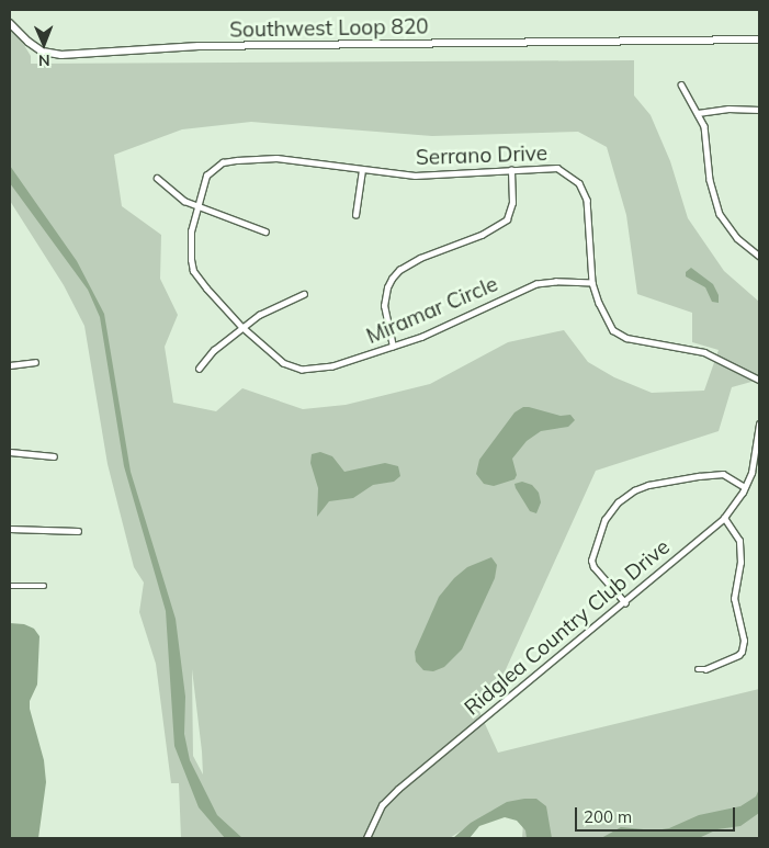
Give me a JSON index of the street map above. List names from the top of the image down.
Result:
{
  "streets": {
    "street": [
      "Southwest Loop 820",
      "Serrano Drive",
      "Miramar Circle",
      "Ridglea Country Club Drive"
    ]
  },
  "crossings": [
    ["Serrano Drive", "Miramar Circle"]
  ],
  "scale_bar": "200 m",
  "north": "bottom"
}
